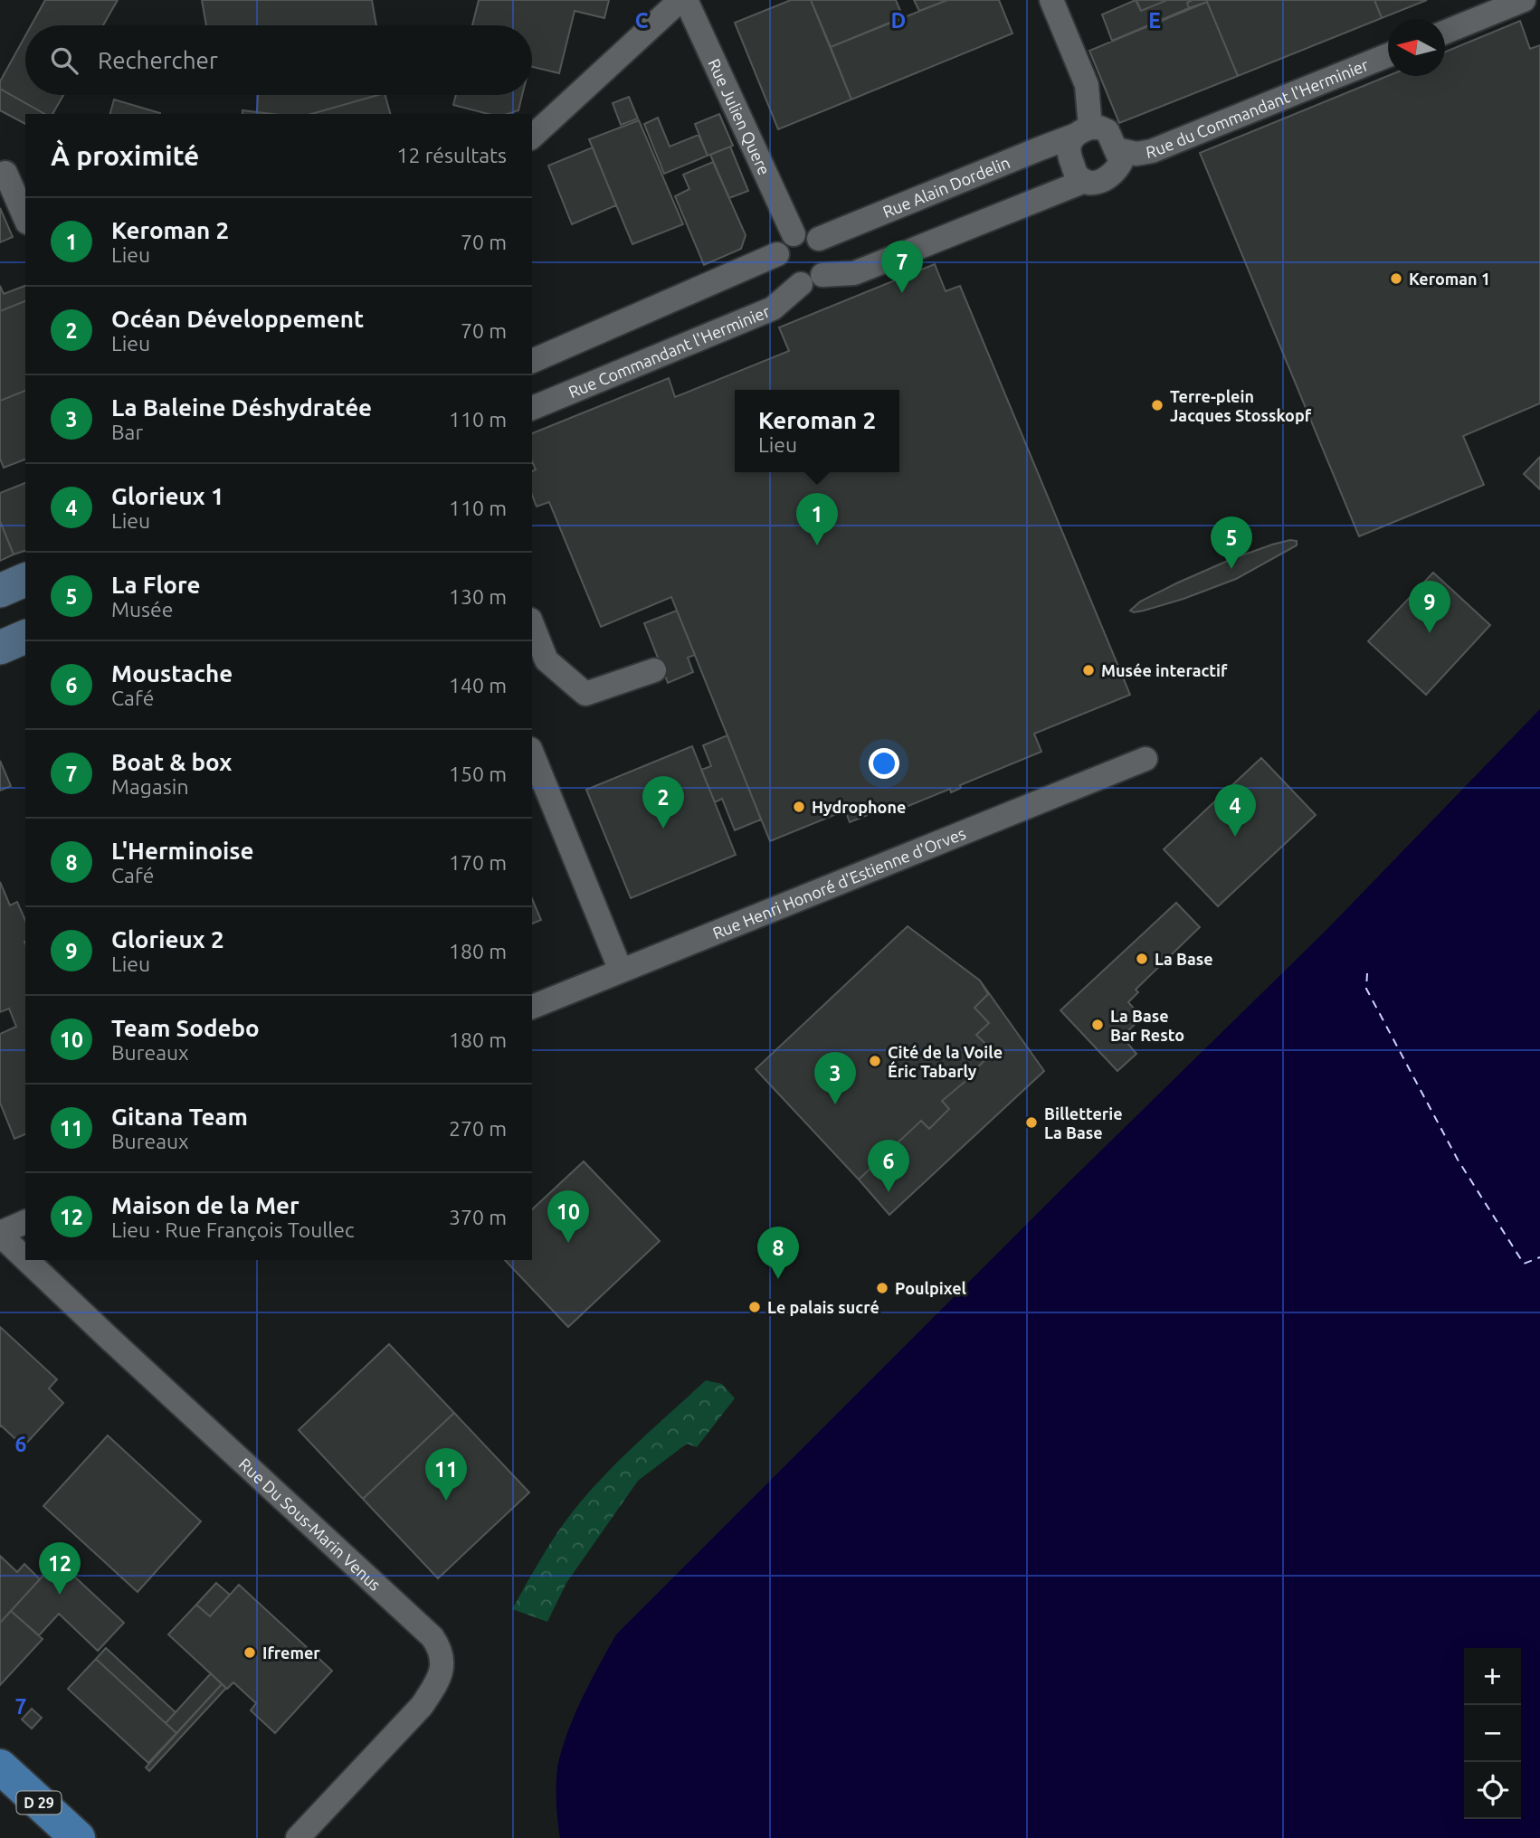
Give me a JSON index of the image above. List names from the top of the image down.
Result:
{
  "streets": {
    "main road": ["D 29"],
    "street": [
      "Rue du Commandant l'Herminier",
      "Rue Julien Quere",
      "Rue Alain Dordelin",
      "Rue Commandant l'Herminier",
      "Rue Henri Honoré d'Estienne d'Orves",
      "Rue Du Sous-Marin Venus"
    ]
  },
  "crossings": [
    ["Rue du Commandant l'Herminier", "Rue Alain Dordelin"],
    ["Rue Julien Quere", "Rue Alain Dordelin"],
    ["Rue Julien Quere", "Rue Commandant l'Herminier"],
    ["Rue Alain Dordelin", "Rue Commandant l'Herminier"]
  ],
  "places": [
    "Keroman 1",
    "Terre-plein Jacques Stosskopf",
    "Musée interactif",
    "Hydrophone",
    "La Base",
    "La Base Bar Resto",
    "Cité de la Voile Éric Tabarly",
    "Billetterie La Base",
    "Poulpixel",
    "Le palais sucré",
    "Ifremer"
  ],
  "north": "left",
  "page": {
    "search": "Rechercher",
    "heading": ["À proximité", "12 résultats"],
    "list": [
      {
        "mark": "1",
        "name": "Keroman 2",
        "note": "Lieu",
        "value": "70 m"
      },
      {
        "mark": "2",
        "name": "Océan Développement",
        "note": "Lieu",
        "value": "70 m"
      },
      {
        "mark": "3",
        "name": "La Baleine Déshydratée",
        "note": "Bar",
        "value": "110 m"
      },
      {
        "mark": "4",
        "name": "Glorieux 1",
        "note": "Lieu",
        "value": "110 m"
      },
      {
        "mark": "5",
        "name": "La Flore",
        "note": "Musée",
        "value": "130 m"
      },
      {
        "mark": "6",
        "name": "Moustache",
        "note": "Café",
        "value": "140 m"
      },
      {
        "mark": "7",
        "name": "Boat & box",
        "note": "Magasin",
        "value": "150 m"
      },
      {
        "mark": "8",
        "name": "L'Herminoise",
        "note": "Café",
        "value": "170 m"
      },
      {
        "mark": "9",
        "name": "Glorieux 2",
        "note": "Lieu",
        "value": "180 m"
      },
      {
        "mark": "10",
        "name": "Team Sodebo",
        "note": "Bureaux",
        "value": "180 m"
      },
      {
        "mark": "11",
        "name": "Gitana Team",
        "note": "Bureaux",
        "value": "270 m"
      },
      {
        "mark": "12",
        "name": "Maison de la Mer",
        "note": "Lieu · Rue François Toullec",
        "value": "370 m"
      }
    ],
    "pins": [
      "7",
      "1",
      "5",
      "9",
      "2",
      "4",
      "3",
      "6",
      "10",
      "8",
      "11",
      "12"
    ],
    "popup": ["Keroman 2", "Lieu"],
    "map_buttons": ["+", "−"]
  },
  "grid": {
    "columns": ["C", "D", "E"],
    "rows": ["6", "7"]
  }
}
